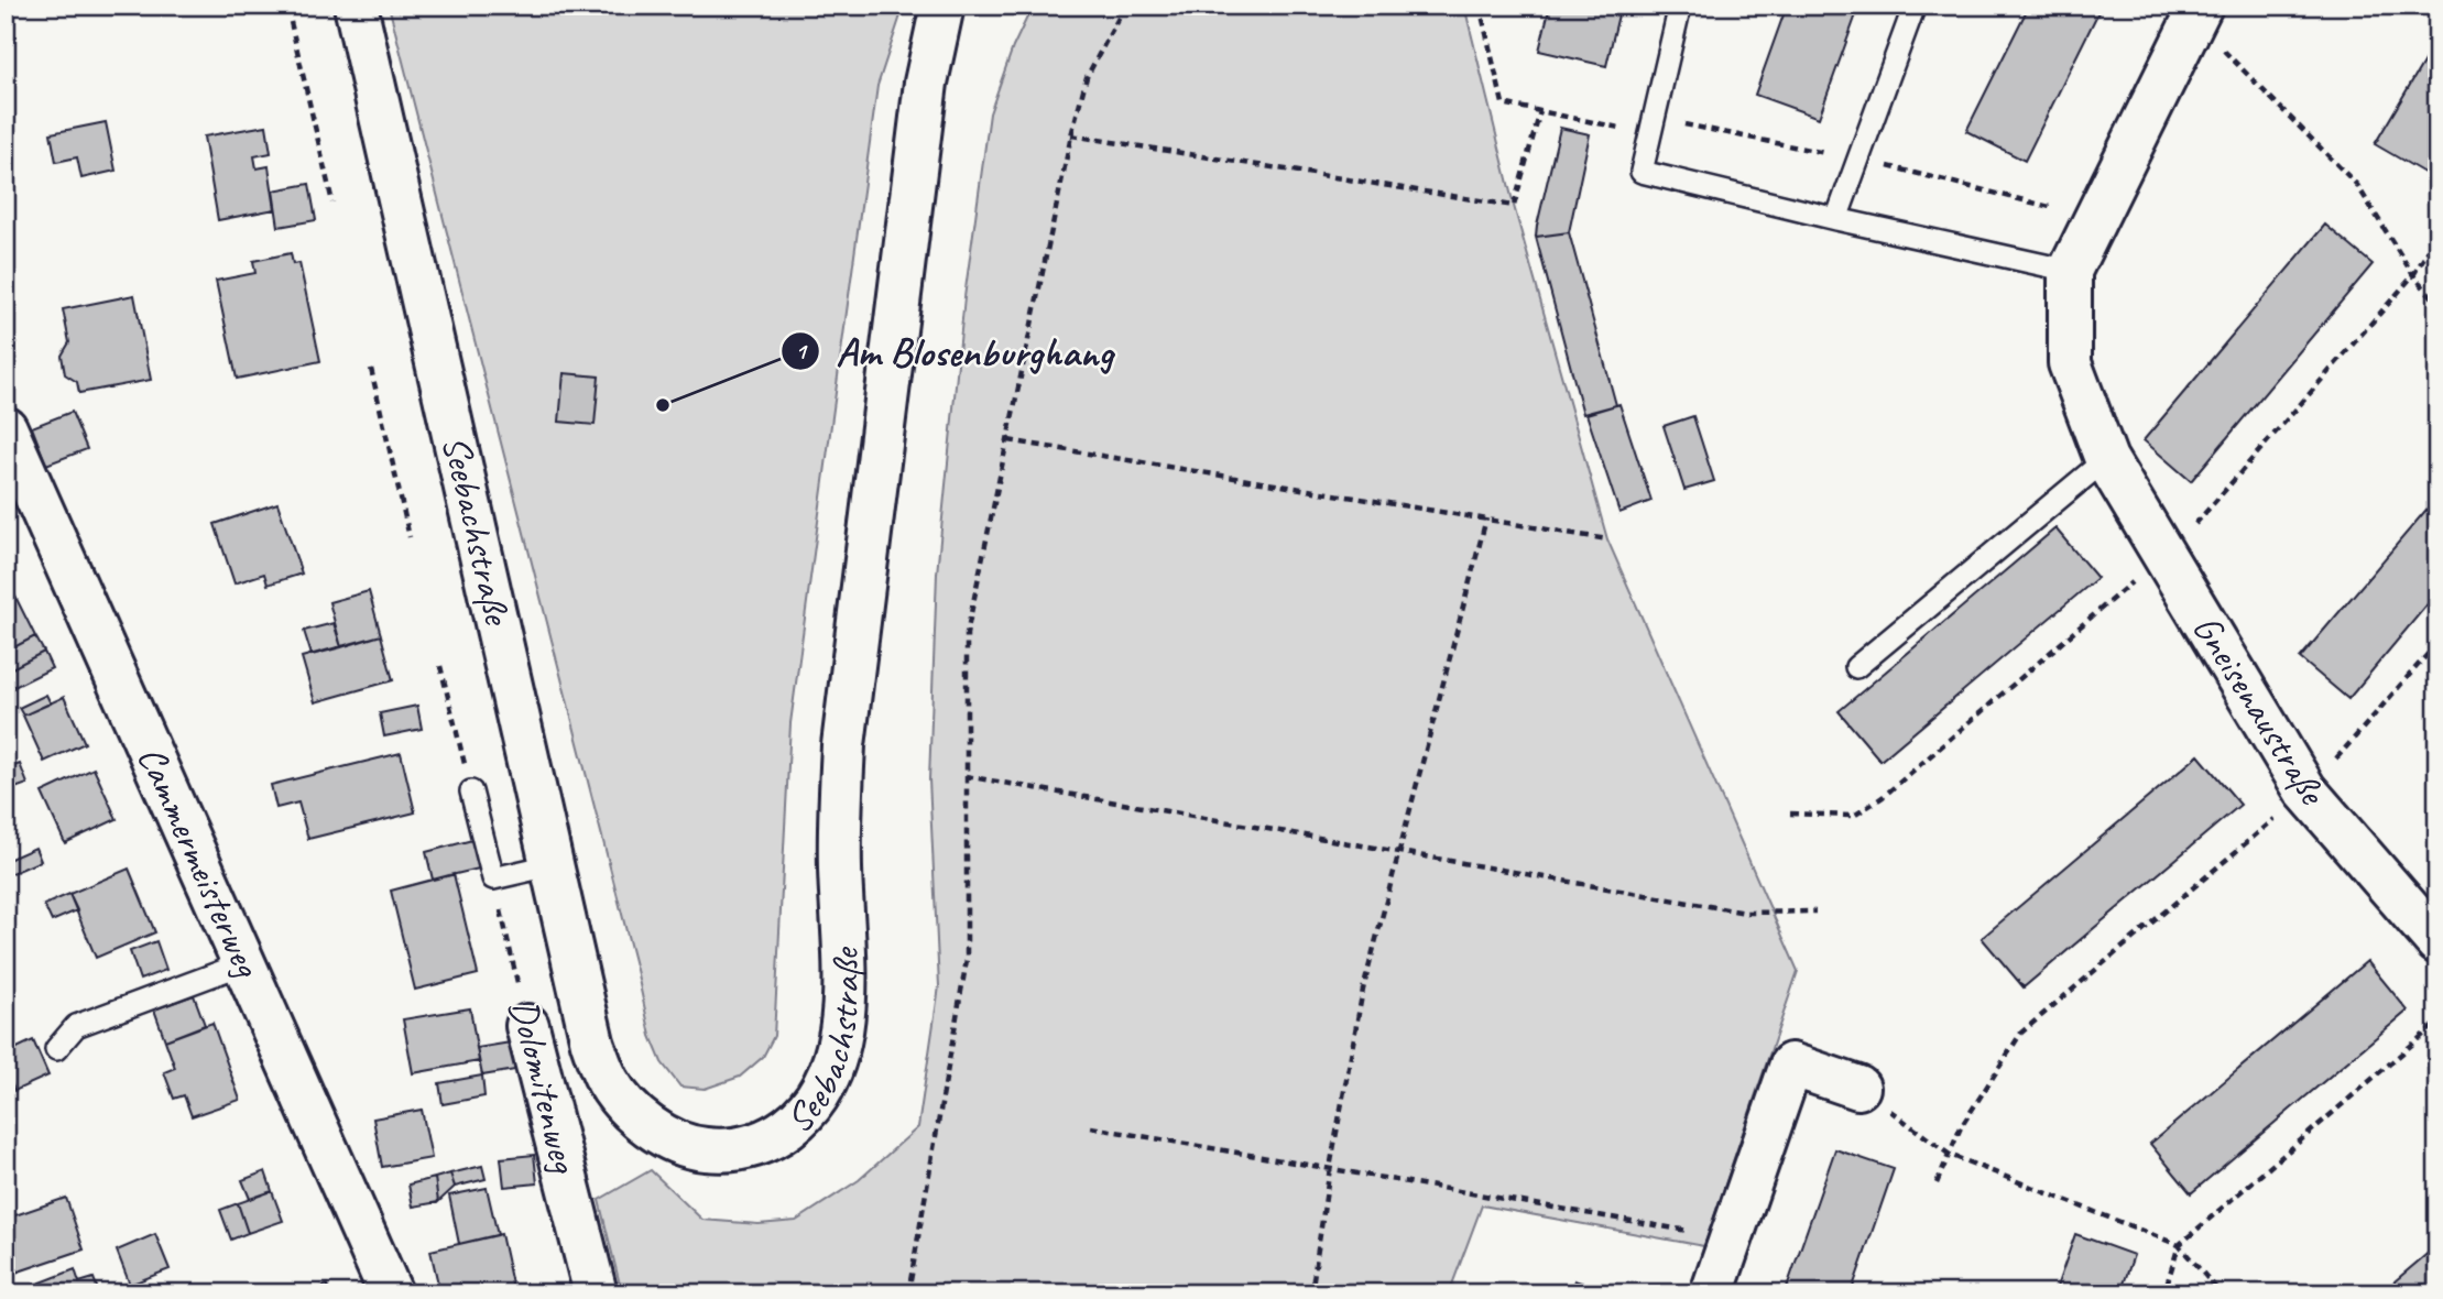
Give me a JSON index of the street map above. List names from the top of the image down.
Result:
{
  "streets": {
    "street": [
      "Seebachstraße",
      "Gneisenaustraße",
      "Cammermeisterweg",
      "Dolomitenweg"
    ]
  },
  "places": ["Am Blosenburghang"]
}
